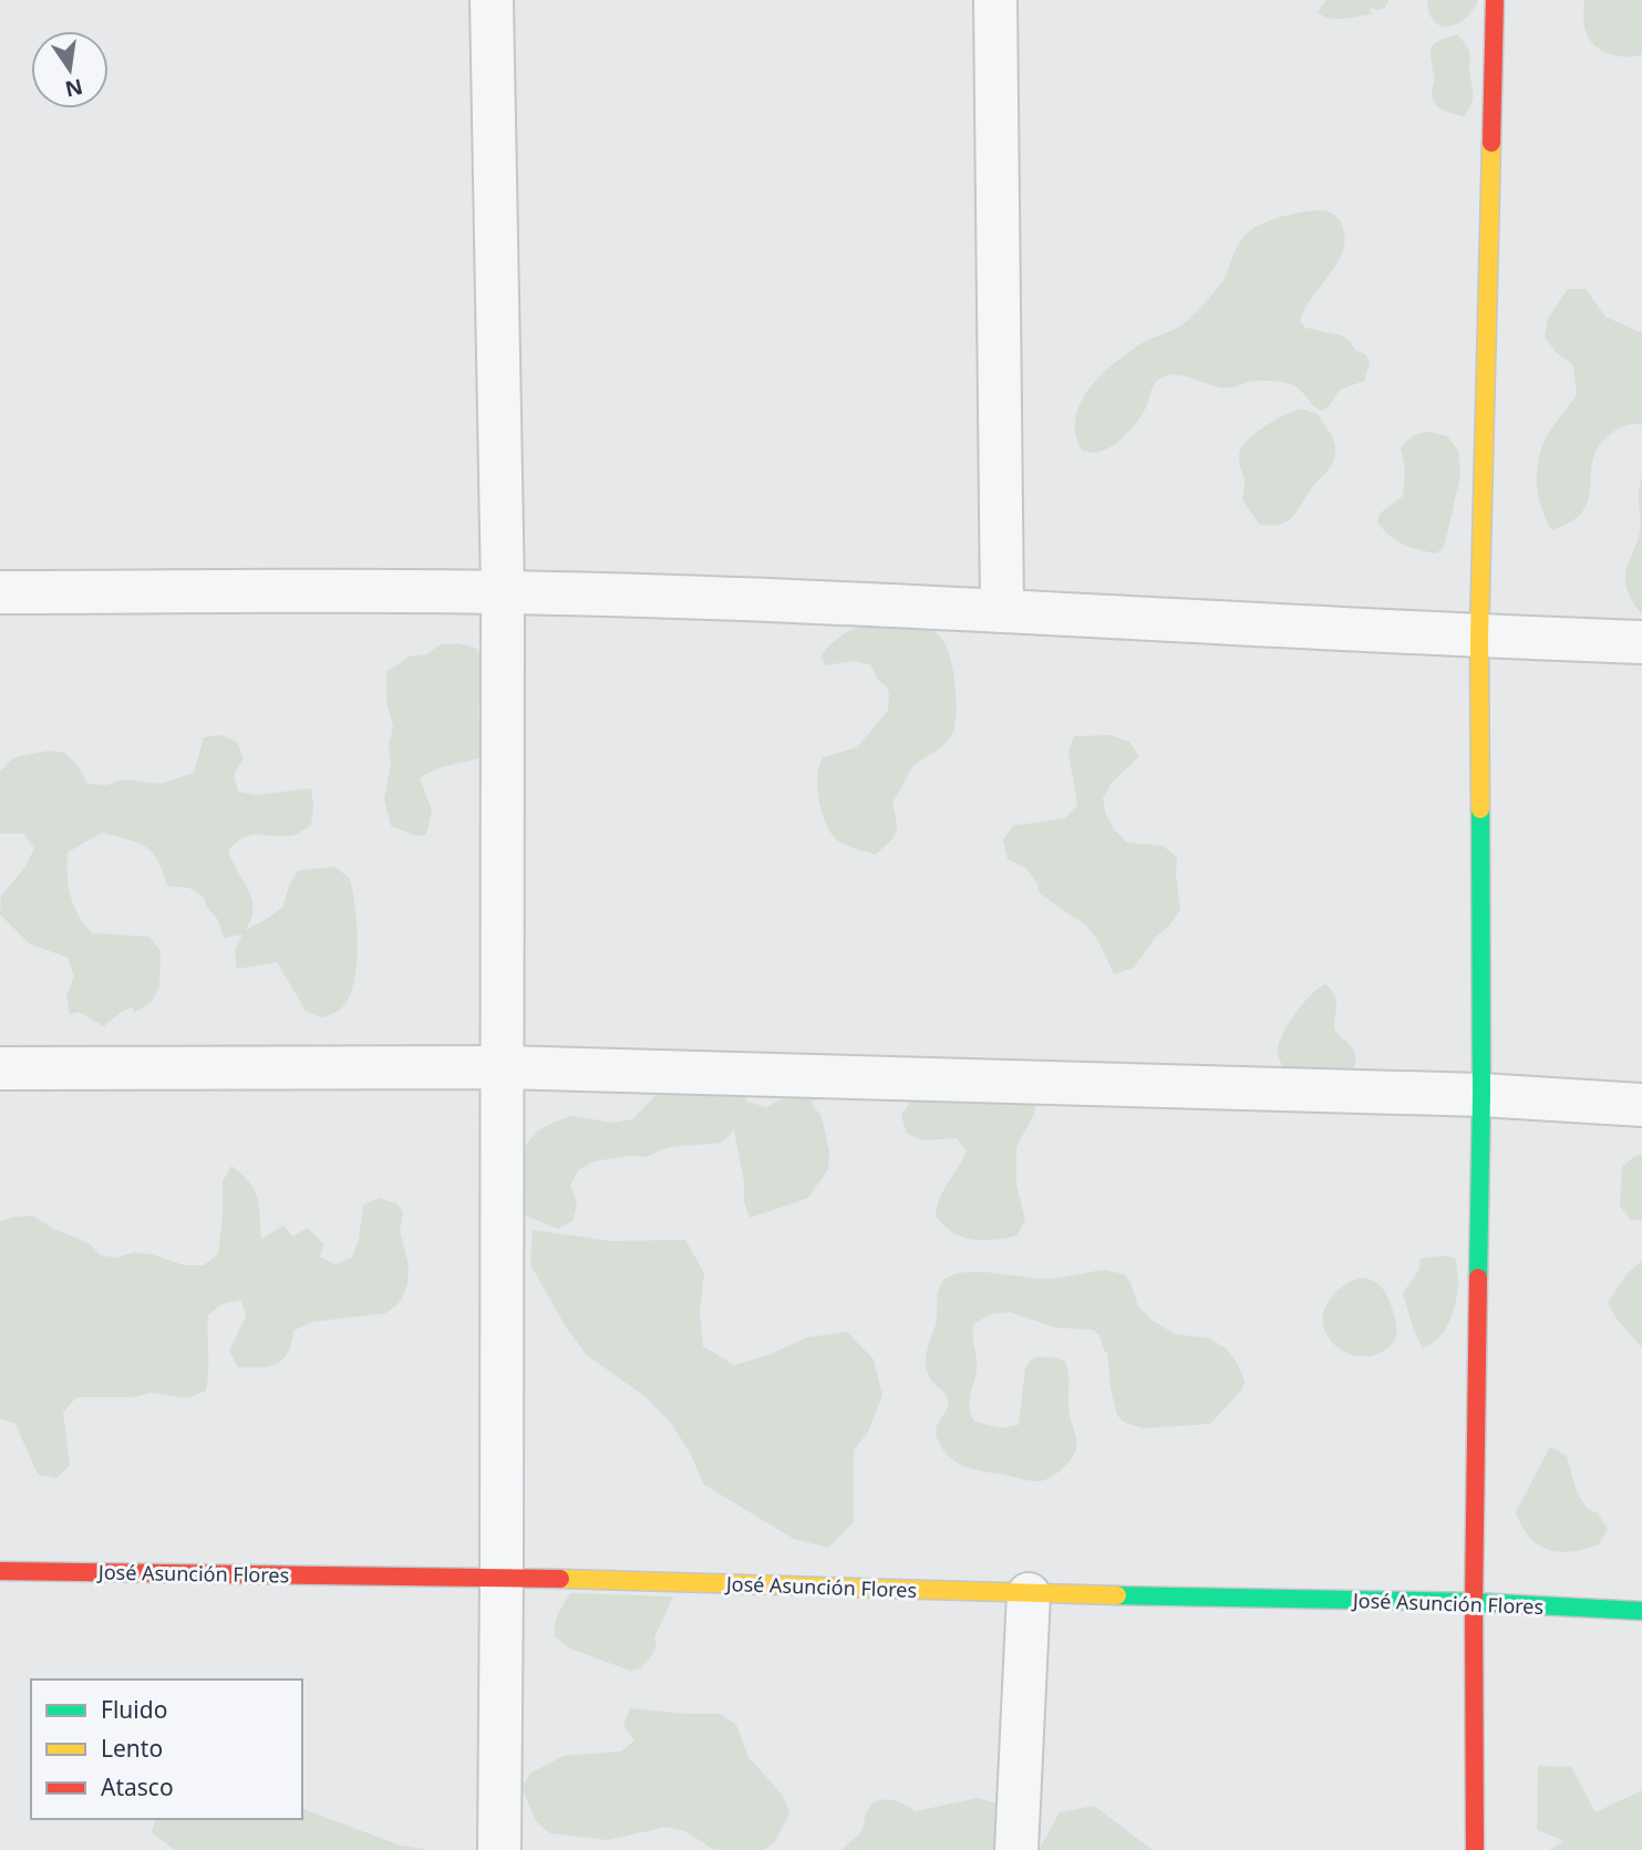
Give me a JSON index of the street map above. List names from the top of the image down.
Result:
{
  "streets": {
    "street": ["José Asunción Flores"]
  },
  "legend": ["Fluido", "Lento", "Atasco"],
  "north": "bottom"
}
